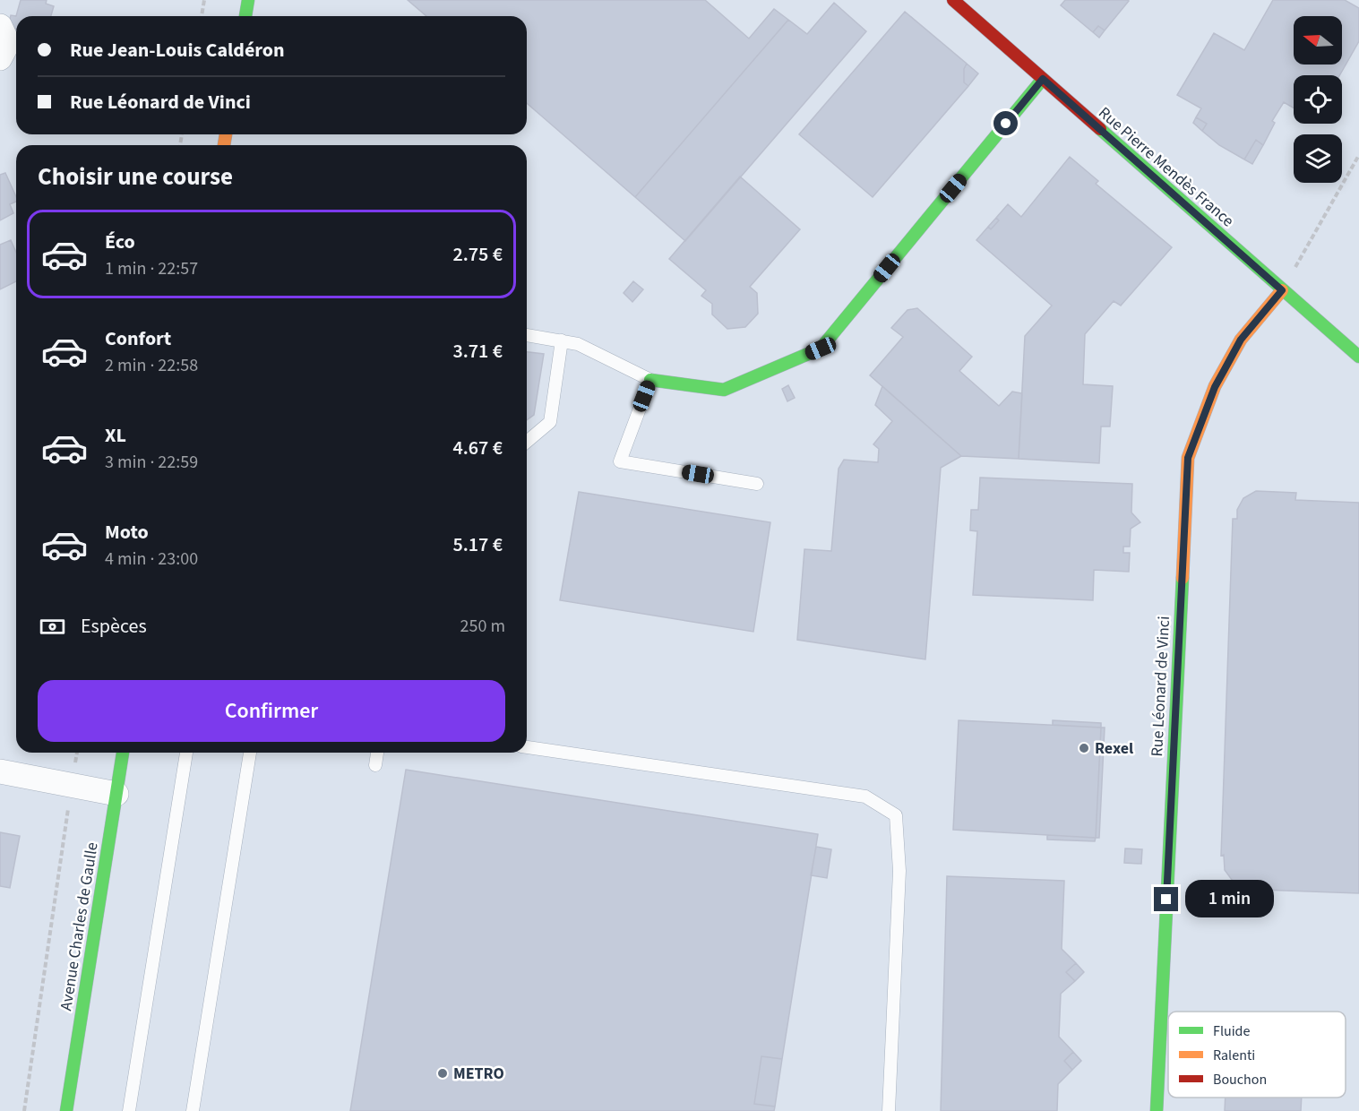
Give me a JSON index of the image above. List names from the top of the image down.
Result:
{
  "streets": {
    "street": ["Rue Pierre Mendès France", "Rue Léonard de Vinci", "Avenue Charles de Gaulle"]
  },
  "crossings": [
    ["Rue Pierre Mendès France", "Rue Léonard de Vinci"]
  ],
  "places": ["Rexel", "METRO"],
  "legend": ["Fluide", "Ralenti", "Bouchon"],
  "north": "left",
  "page": {
    "banner": ["Rue Jean-Louis Caldéron", "Rue Léonard de Vinci"],
    "heading": "Choisir une course",
    "list": [
      {
        "name": "Éco",
        "note": "1 min · 22:57",
        "value": "2.75 €"
      },
      {
        "name": "Confort",
        "note": "2 min · 22:58",
        "value": "3.71 €"
      },
      {
        "name": "XL",
        "note": "3 min · 22:59",
        "value": "4.67 €"
      },
      {
        "name": "Moto",
        "note": "4 min · 23:00",
        "value": "5.17 €"
      }
    ],
    "pay": ["Espèces", "250 m"],
    "buttons": "Confirmer",
    "bubble": "1 min"
  }
}
